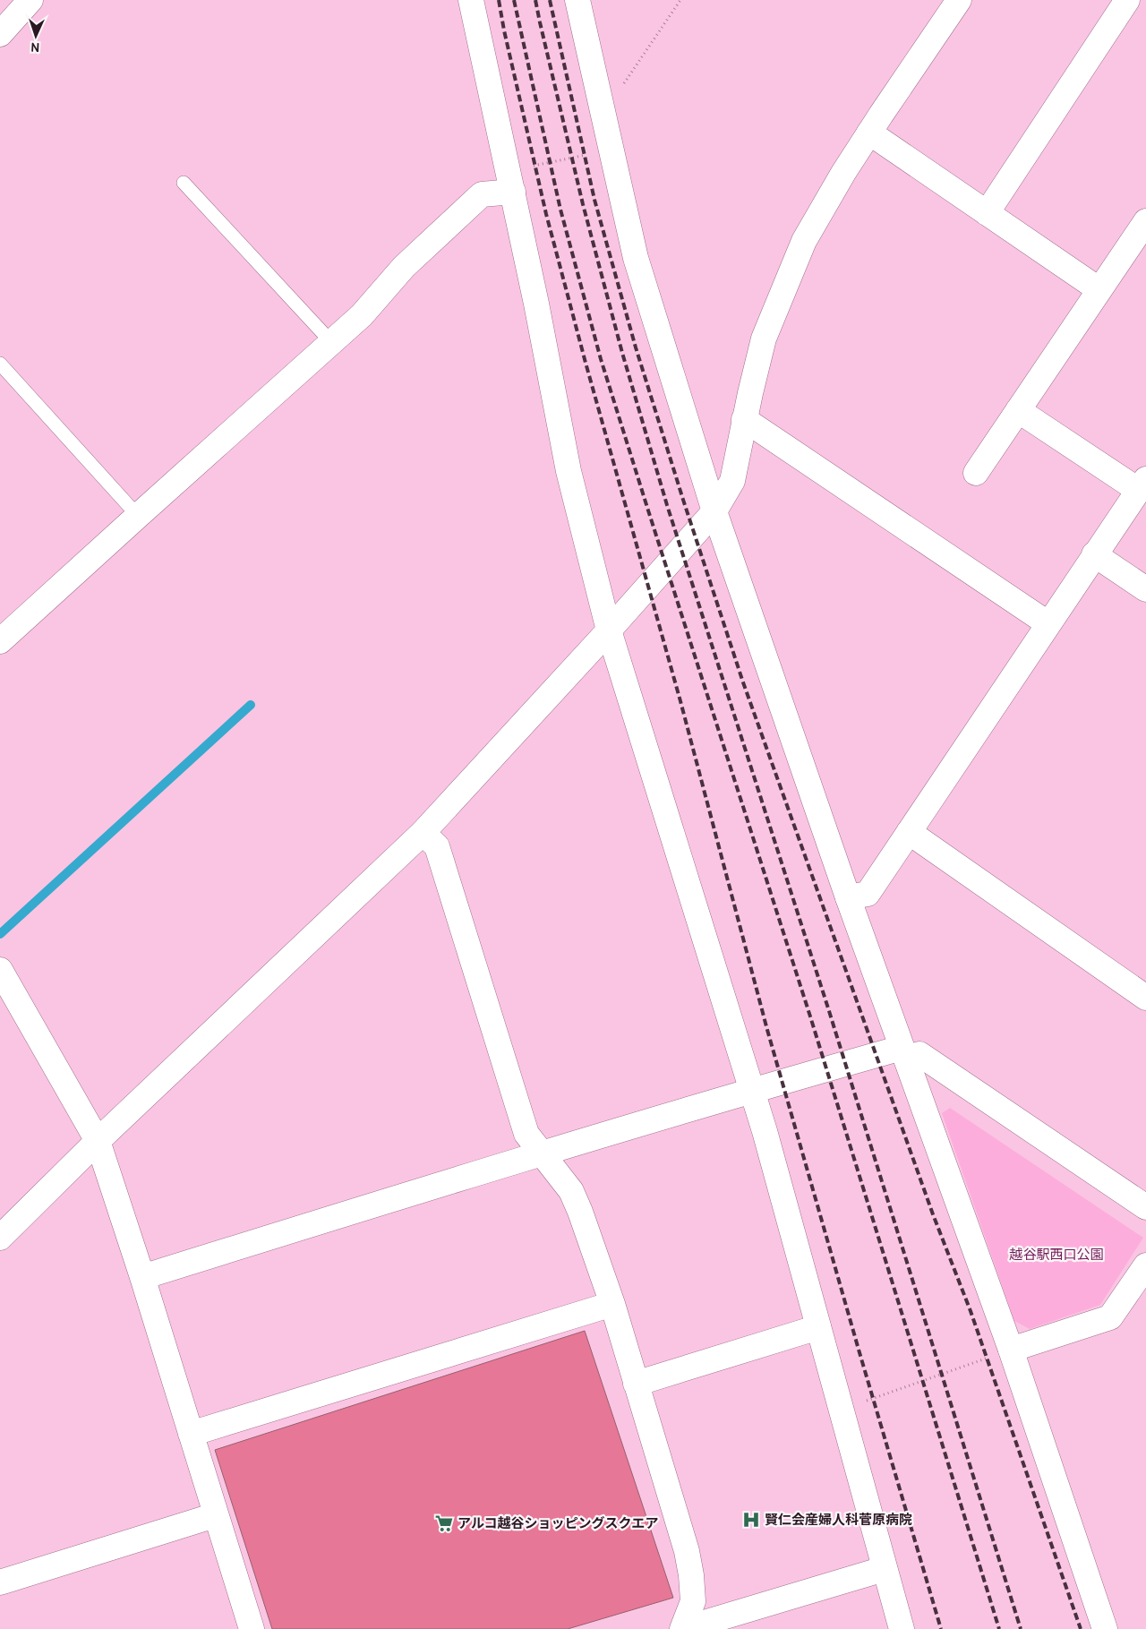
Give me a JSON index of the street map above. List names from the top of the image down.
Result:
{
  "parks": ["越谷駅西口公園"],
  "places": {
    "hospital": ["賢仁会産婦人科菅原病院"],
    "supermarket": ["アルコ越谷ショッピングスクエア"]
  },
  "north": "bottom"
}
